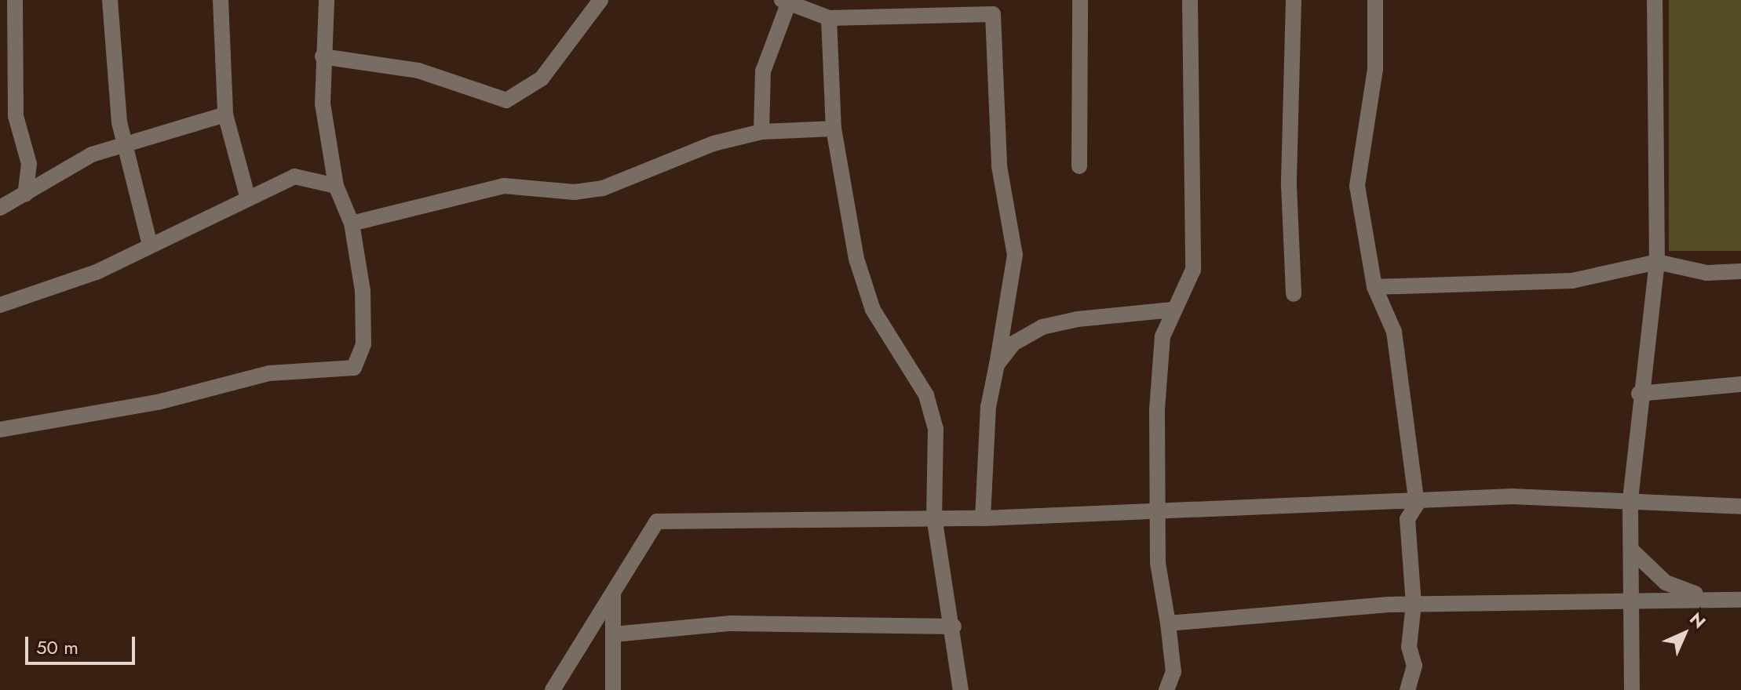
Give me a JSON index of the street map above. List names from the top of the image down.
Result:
{
  "scale_bar": "50 m",
  "north": "top right"
}
